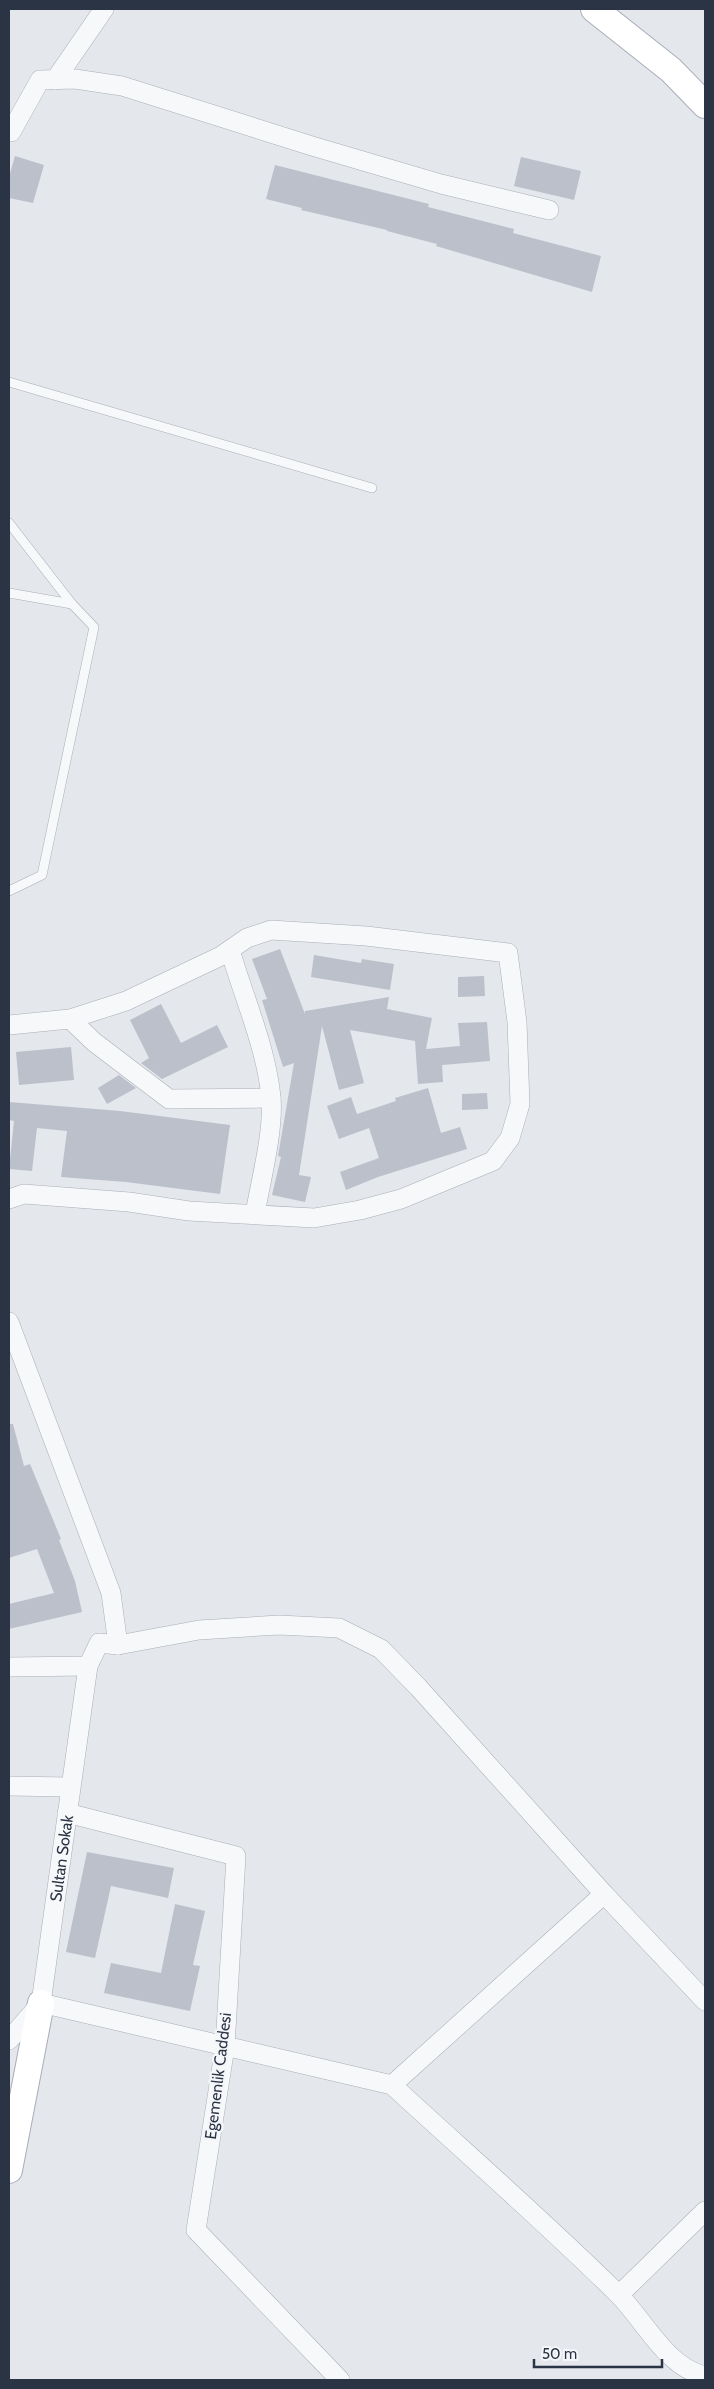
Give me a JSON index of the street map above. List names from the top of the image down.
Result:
{
  "streets": {
    "street": ["Sultan Sokak", "Egemenlik Caddesi"]
  },
  "crossings": [
    ["Sultan Sokak", "Egemenlik Caddesi"]
  ],
  "scale_bar": "50 m"
}
